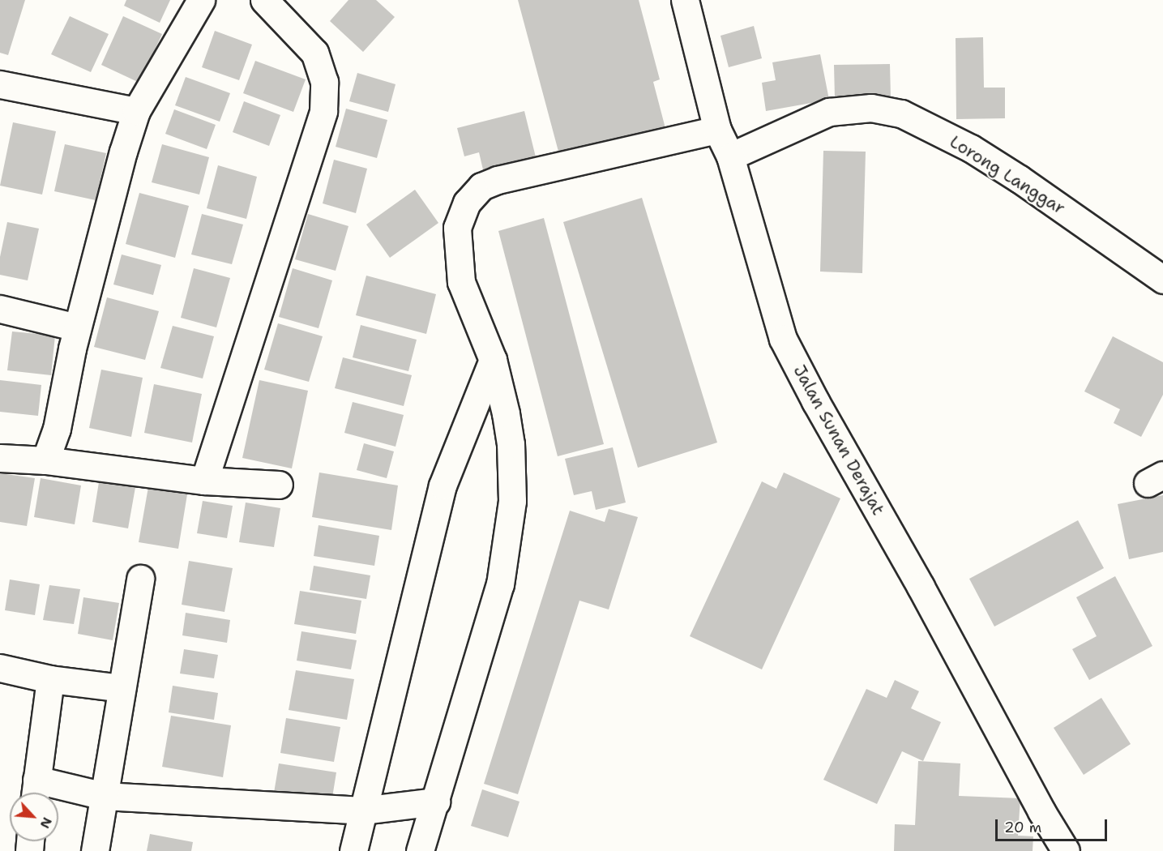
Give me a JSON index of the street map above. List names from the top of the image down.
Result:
{
  "streets": {
    "street": ["Lorong Langgar", "Jalan Sunan Derajat"]
  },
  "crossings": [
    ["Lorong Langgar", "Jalan Sunan Derajat"]
  ],
  "scale_bar": "20 m",
  "north": "bottom right"
}
